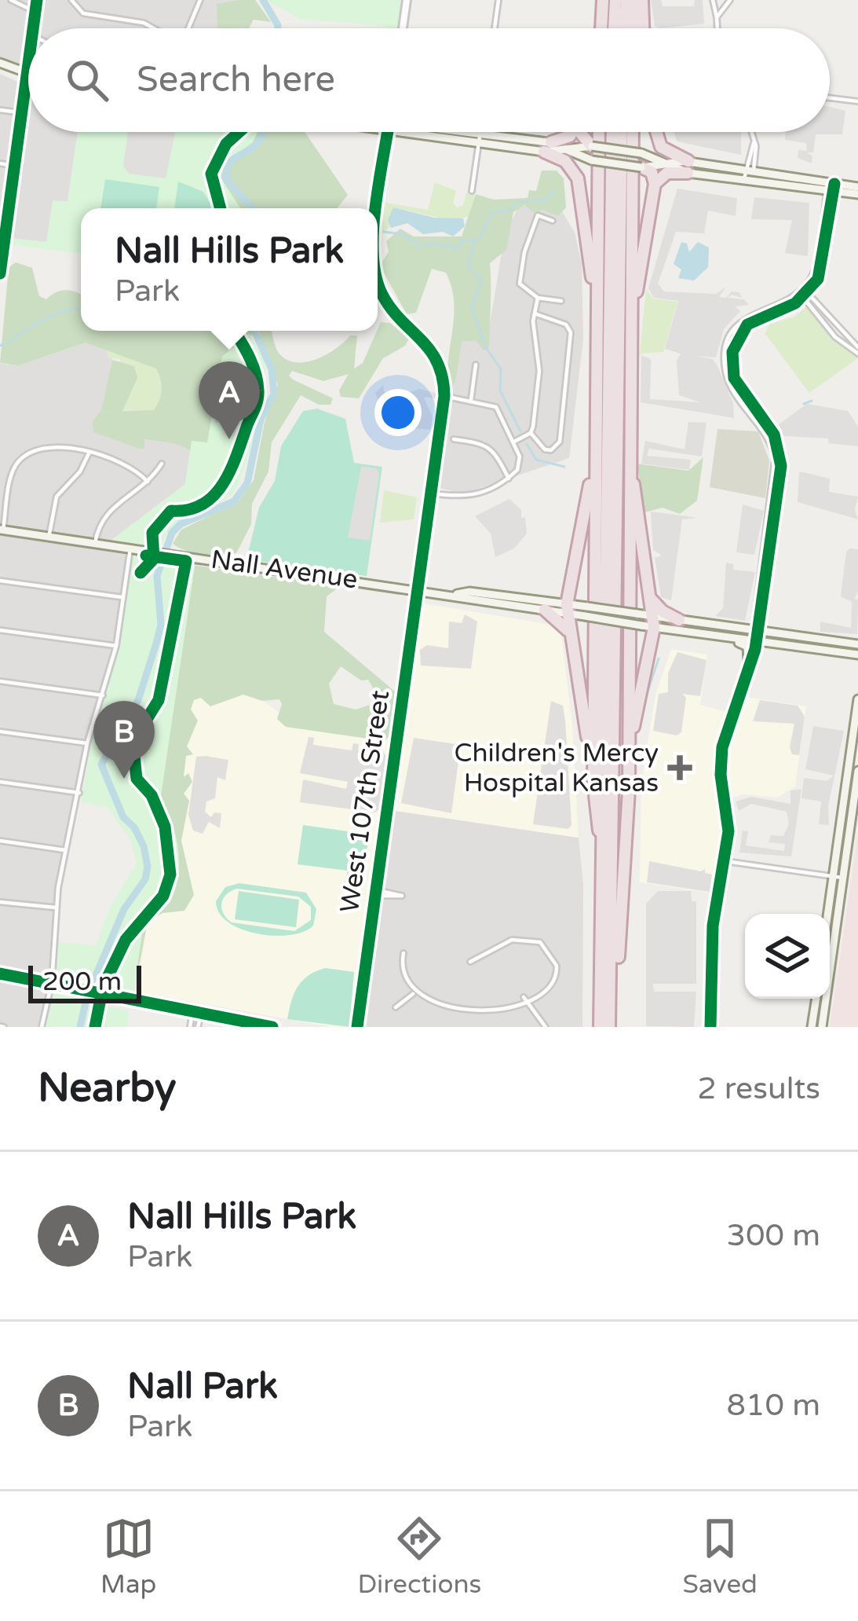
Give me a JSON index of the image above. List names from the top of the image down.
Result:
{
  "streets": {
    "main road": ["Nall Avenue"],
    "street": ["West 107th Street"]
  },
  "crossings": [
    ["Nall Avenue", "West 107th Street"]
  ],
  "places": {
    "health": ["Children's Mercy Hospital Kansas"]
  },
  "scale_bar": "200 m",
  "page": {
    "search": "Search here",
    "popup": ["Nall Hills Park", "Park"],
    "pins": ["A", "B"],
    "scale": "200 m",
    "heading": ["Nearby", "2 results"],
    "list": [
      {
        "mark": "A",
        "name": "Nall Hills Park",
        "note": "Park",
        "value": "300 m"
      },
      {
        "mark": "B",
        "name": "Nall Park",
        "note": "Park",
        "value": "810 m"
      }
    ],
    "nav": ["Map", "Directions", "Saved"]
  }
}
